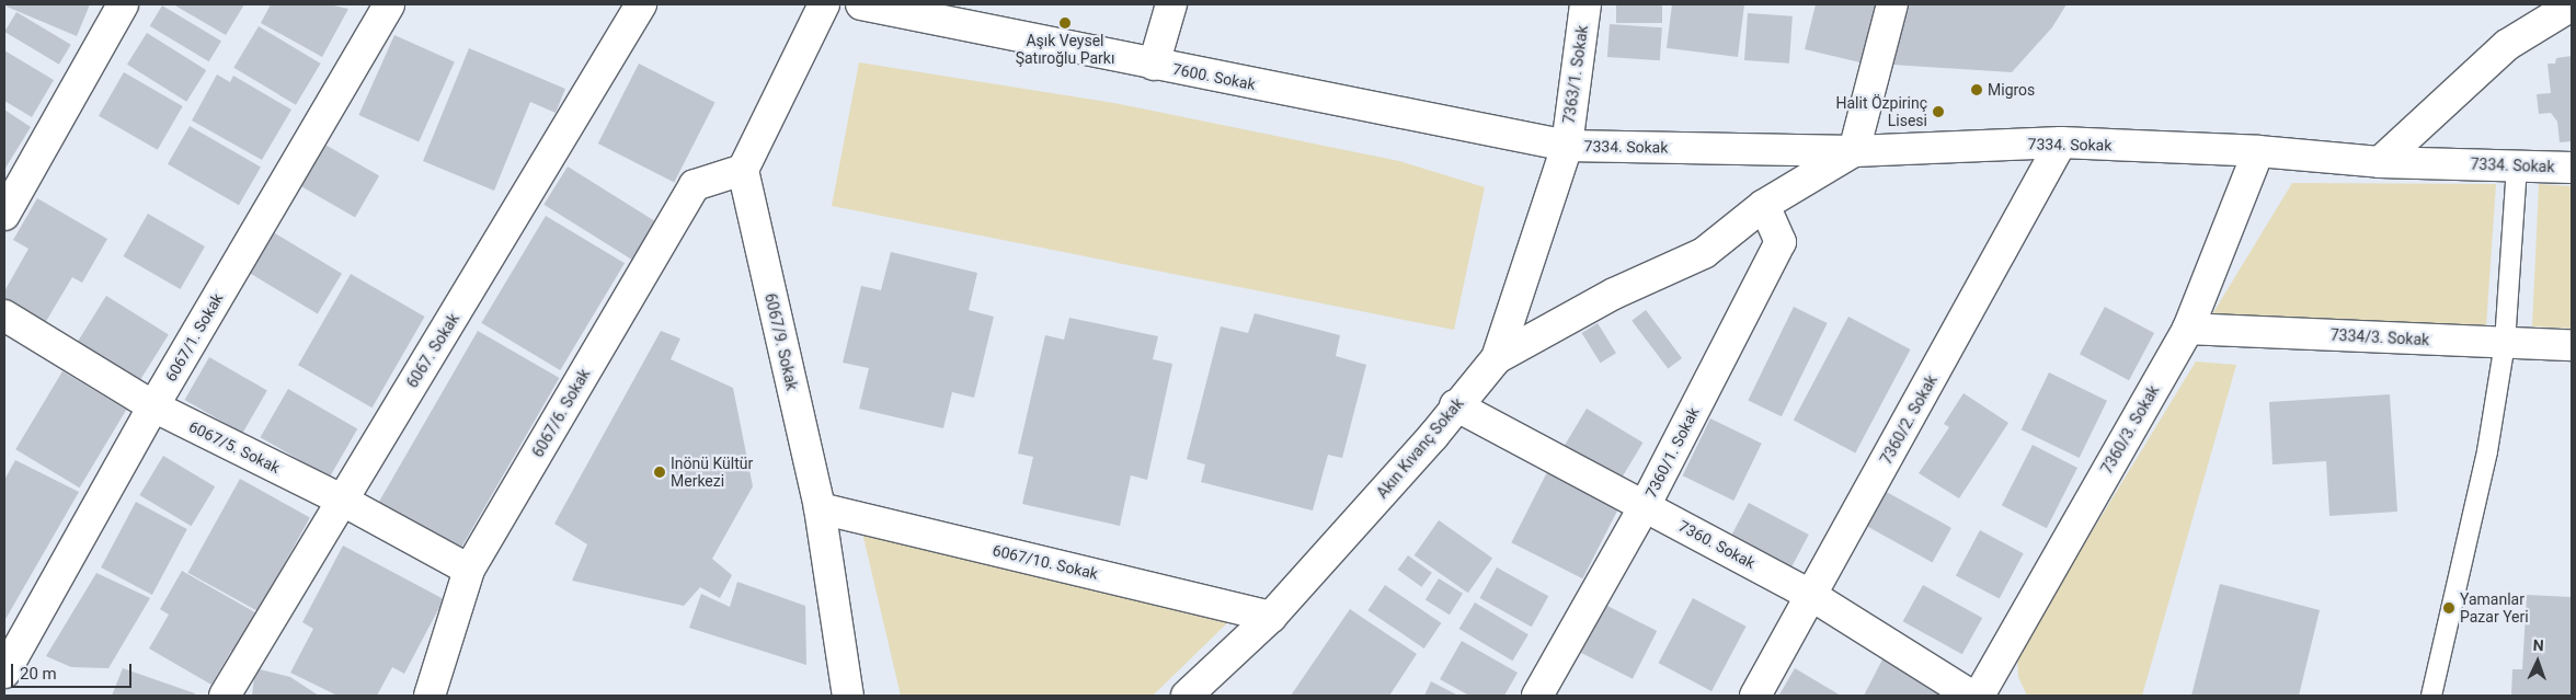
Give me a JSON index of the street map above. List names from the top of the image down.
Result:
{
  "streets": {
    "street": [
      "7363/1. Sokak",
      "7600. Sokak",
      "7334. Sokak",
      "6067/1. Sokak",
      "7334/3. Sokak",
      "6067/9. Sokak",
      "6067. Sokak",
      "6067/6. Sokak",
      "7360/2. Sokak",
      "7360/3. Sokak",
      "6067/5. Sokak",
      "Akın Kıvanç Sokak",
      "7360/1. Sokak",
      "7360. Sokak",
      "6067/10. Sokak"
    ]
  },
  "crossings": [
    ["7363/1. Sokak", "7600. Sokak"],
    ["7363/1. Sokak", "7334. Sokak"],
    ["7363/1. Sokak", "Akın Kıvanç Sokak"],
    ["7600. Sokak", "7334. Sokak"],
    ["7600. Sokak", "Akın Kıvanç Sokak"],
    ["7334. Sokak", "7360/2. Sokak"],
    ["7334. Sokak", "7360/3. Sokak"],
    ["7334. Sokak", "Akın Kıvanç Sokak"],
    ["6067/1. Sokak", "6067/5. Sokak"],
    ["7334/3. Sokak", "7360/3. Sokak"],
    ["6067/9. Sokak", "6067/6. Sokak"],
    ["6067/9. Sokak", "6067/10. Sokak"],
    ["6067. Sokak", "6067/5. Sokak"],
    ["6067/6. Sokak", "6067/5. Sokak"],
    ["7360/2. Sokak", "7360. Sokak"],
    ["Akın Kıvanç Sokak", "7360. Sokak"],
    ["Akın Kıvanç Sokak", "6067/10. Sokak"],
    ["7360/1. Sokak", "7360. Sokak"]
  ],
  "places": [
    "Aşık Veysel Şatıroğlu Parkı",
    "Migros",
    "Halit Özpirinç Lisesi",
    "Inönü Kültür Merkezi",
    "Yamanlar Pazar Yeri"
  ],
  "scale_bar": "20 m",
  "north": "top"
}
